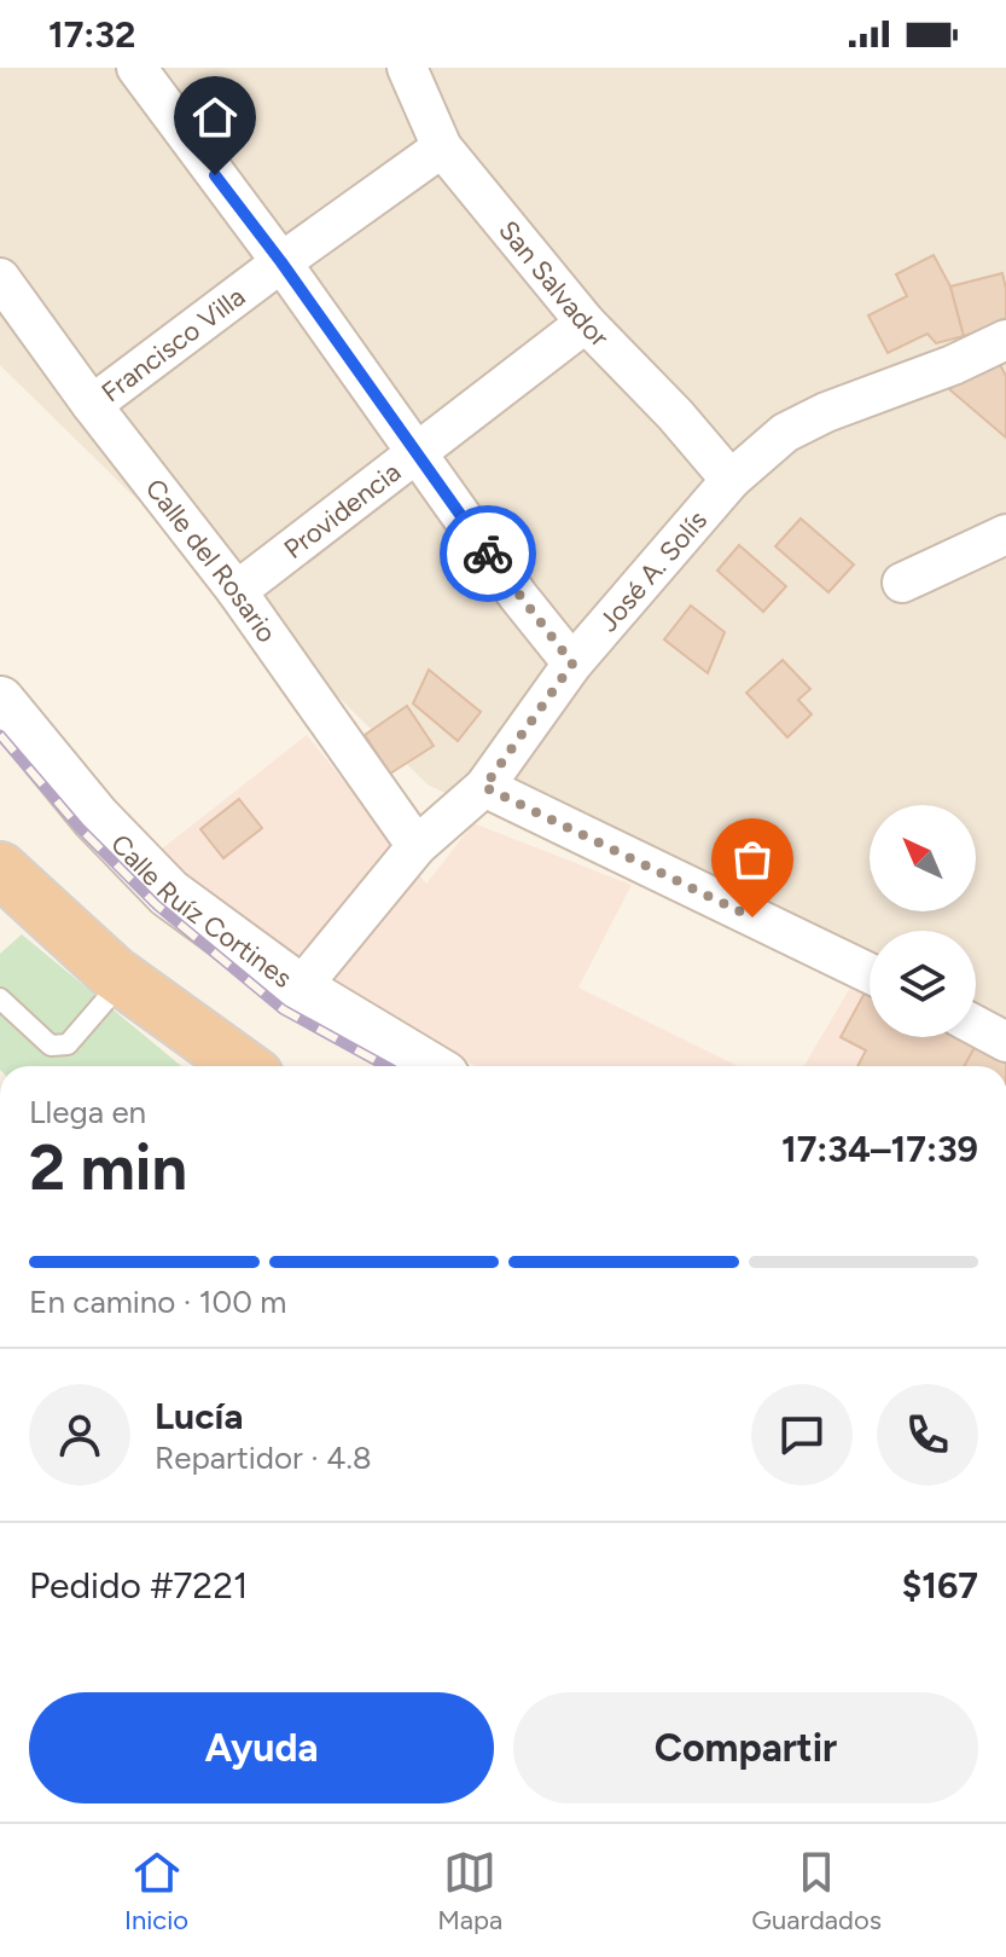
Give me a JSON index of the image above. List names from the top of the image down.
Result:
{
  "streets": {
    "street": [
      "San Salvador",
      "Francisco Villa",
      "Providencia",
      "Calle del Rosario",
      "José A. Solís",
      "Calle Ruíz Cortines"
    ]
  },
  "crossings": [
    ["San Salvador", "Francisco Villa"],
    ["San Salvador", "Providencia"],
    ["San Salvador", "José A. Solís"],
    ["Francisco Villa", "Calle del Rosario"],
    ["Providencia", "Calle del Rosario"],
    ["Calle del Rosario", "José A. Solís"],
    ["José A. Solís", "Calle Ruíz Cortines"]
  ],
  "north": "top left",
  "page": {
    "status": "17:32",
    "heading": ["2 min", "Llega en", "17:34–17:39"],
    "panel": [
      "Lucía",
      "Repartidor · 4.8",
      "Pedido #7221",
      "$167"
    ],
    "bar": "En camino · 100 m",
    "buttons": ["Ayuda", "Compartir"],
    "tabs": ["Inicio", "Mapa", "Guardados"]
  }
}
